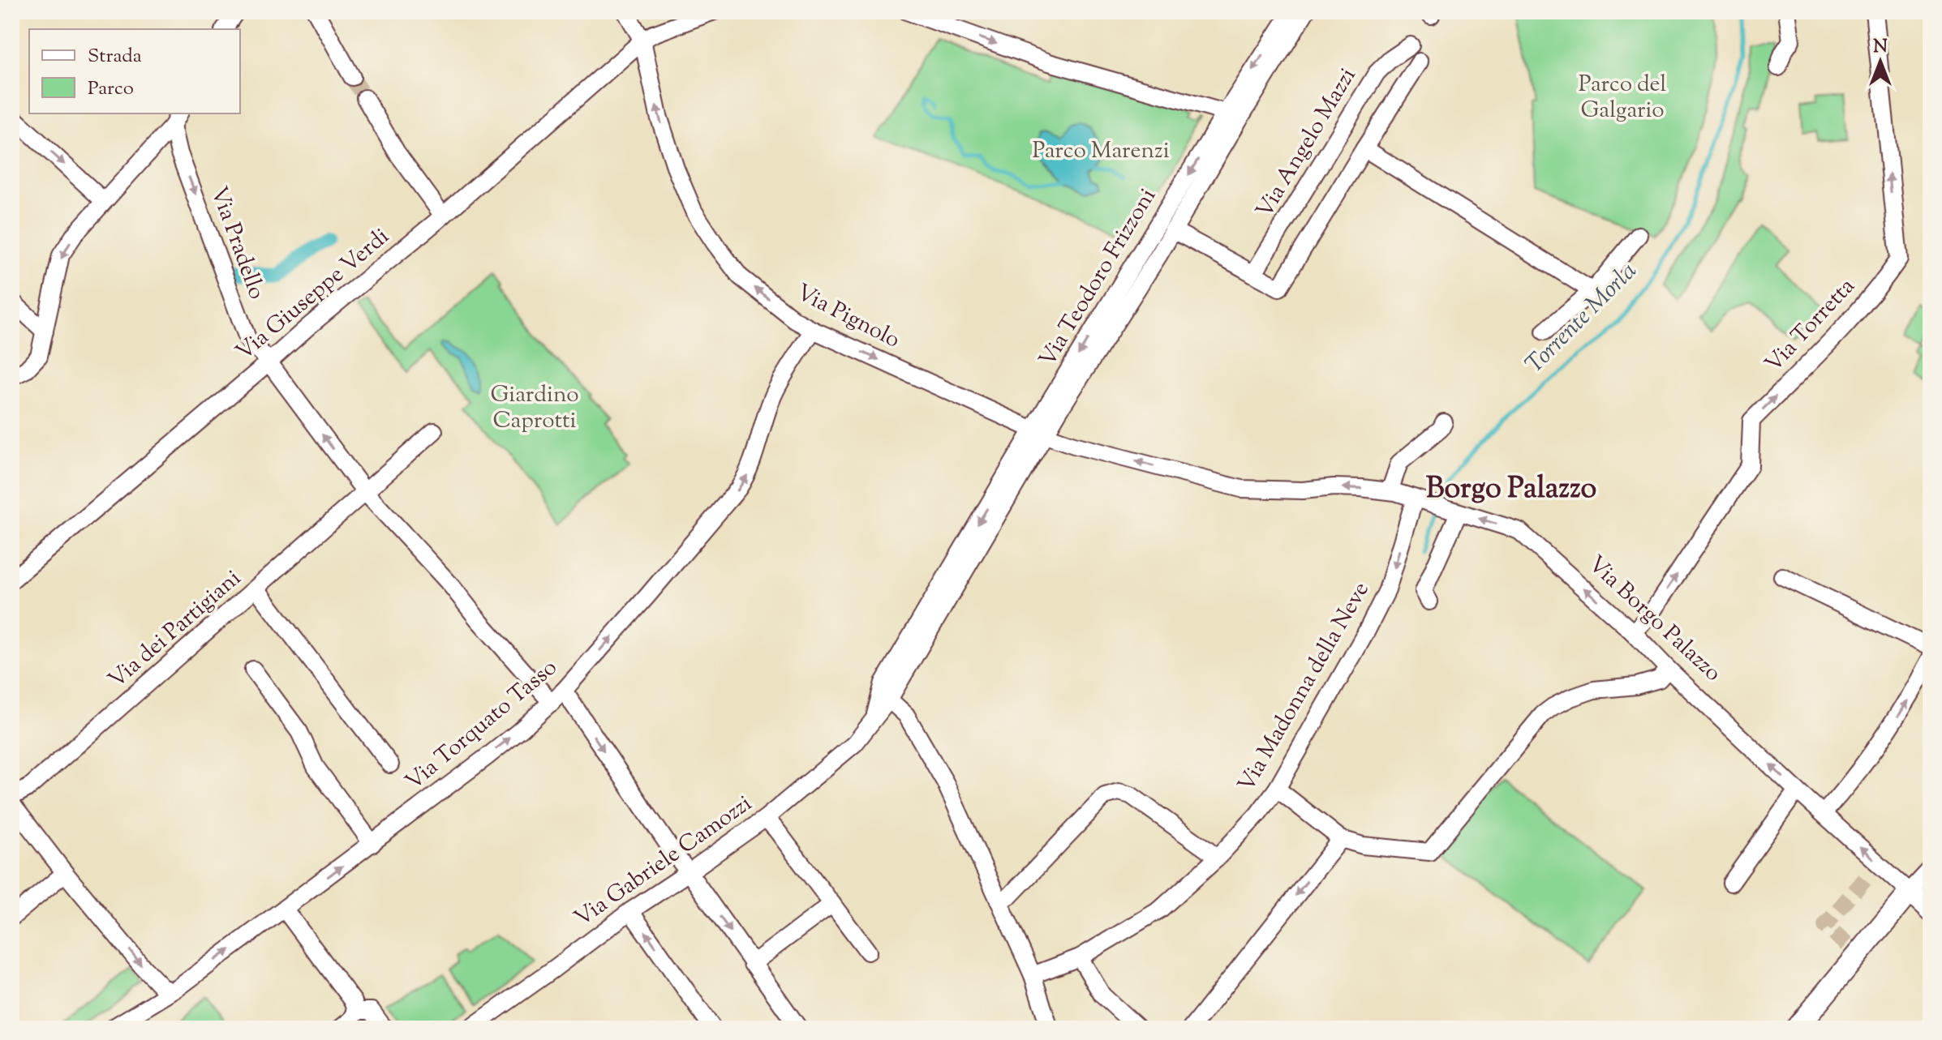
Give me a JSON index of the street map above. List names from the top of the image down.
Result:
{
  "streets": {
    "main road": ["Via Borgo Palazzo"],
    "street": [
      "Via Angelo Mazzi",
      "Via Pradello",
      "Via Teodoro Frizzoni",
      "Via Giuseppe Verdi",
      "Via Pignolo",
      "Via Torretta",
      "Via dei Partigiani",
      "Via Madonna della Neve",
      "Via Torquato Tasso",
      "Via Gabriele Camozzi"
    ]
  },
  "crossings": [
    ["Via Pradello", "Via Giuseppe Verdi"],
    ["Via Pradello", "Via dei Partigiani"],
    ["Via Pradello", "Via Torquato Tasso"],
    ["Via Giuseppe Verdi", "Via Pignolo"],
    ["Via Pignolo", "Via Borgo Palazzo"],
    ["Via Pignolo", "Via Torquato Tasso"],
    ["Via Pignolo", "Via Gabriele Camozzi"],
    ["Via Torretta", "Via Borgo Palazzo"],
    ["Via Borgo Palazzo", "Via Madonna della Neve"]
  ],
  "one_way": ["Via Torretta", "Via Borgo Palazzo", "Via Torquato Tasso"],
  "districts": ["Borgo Palazzo"],
  "water": ["Torrente Morla"],
  "parks": ["Parco del Galgario", "Parco Marenzi", "Giardino Caprotti"],
  "legend": ["Strada", "Parco"],
  "north": "top"
}
